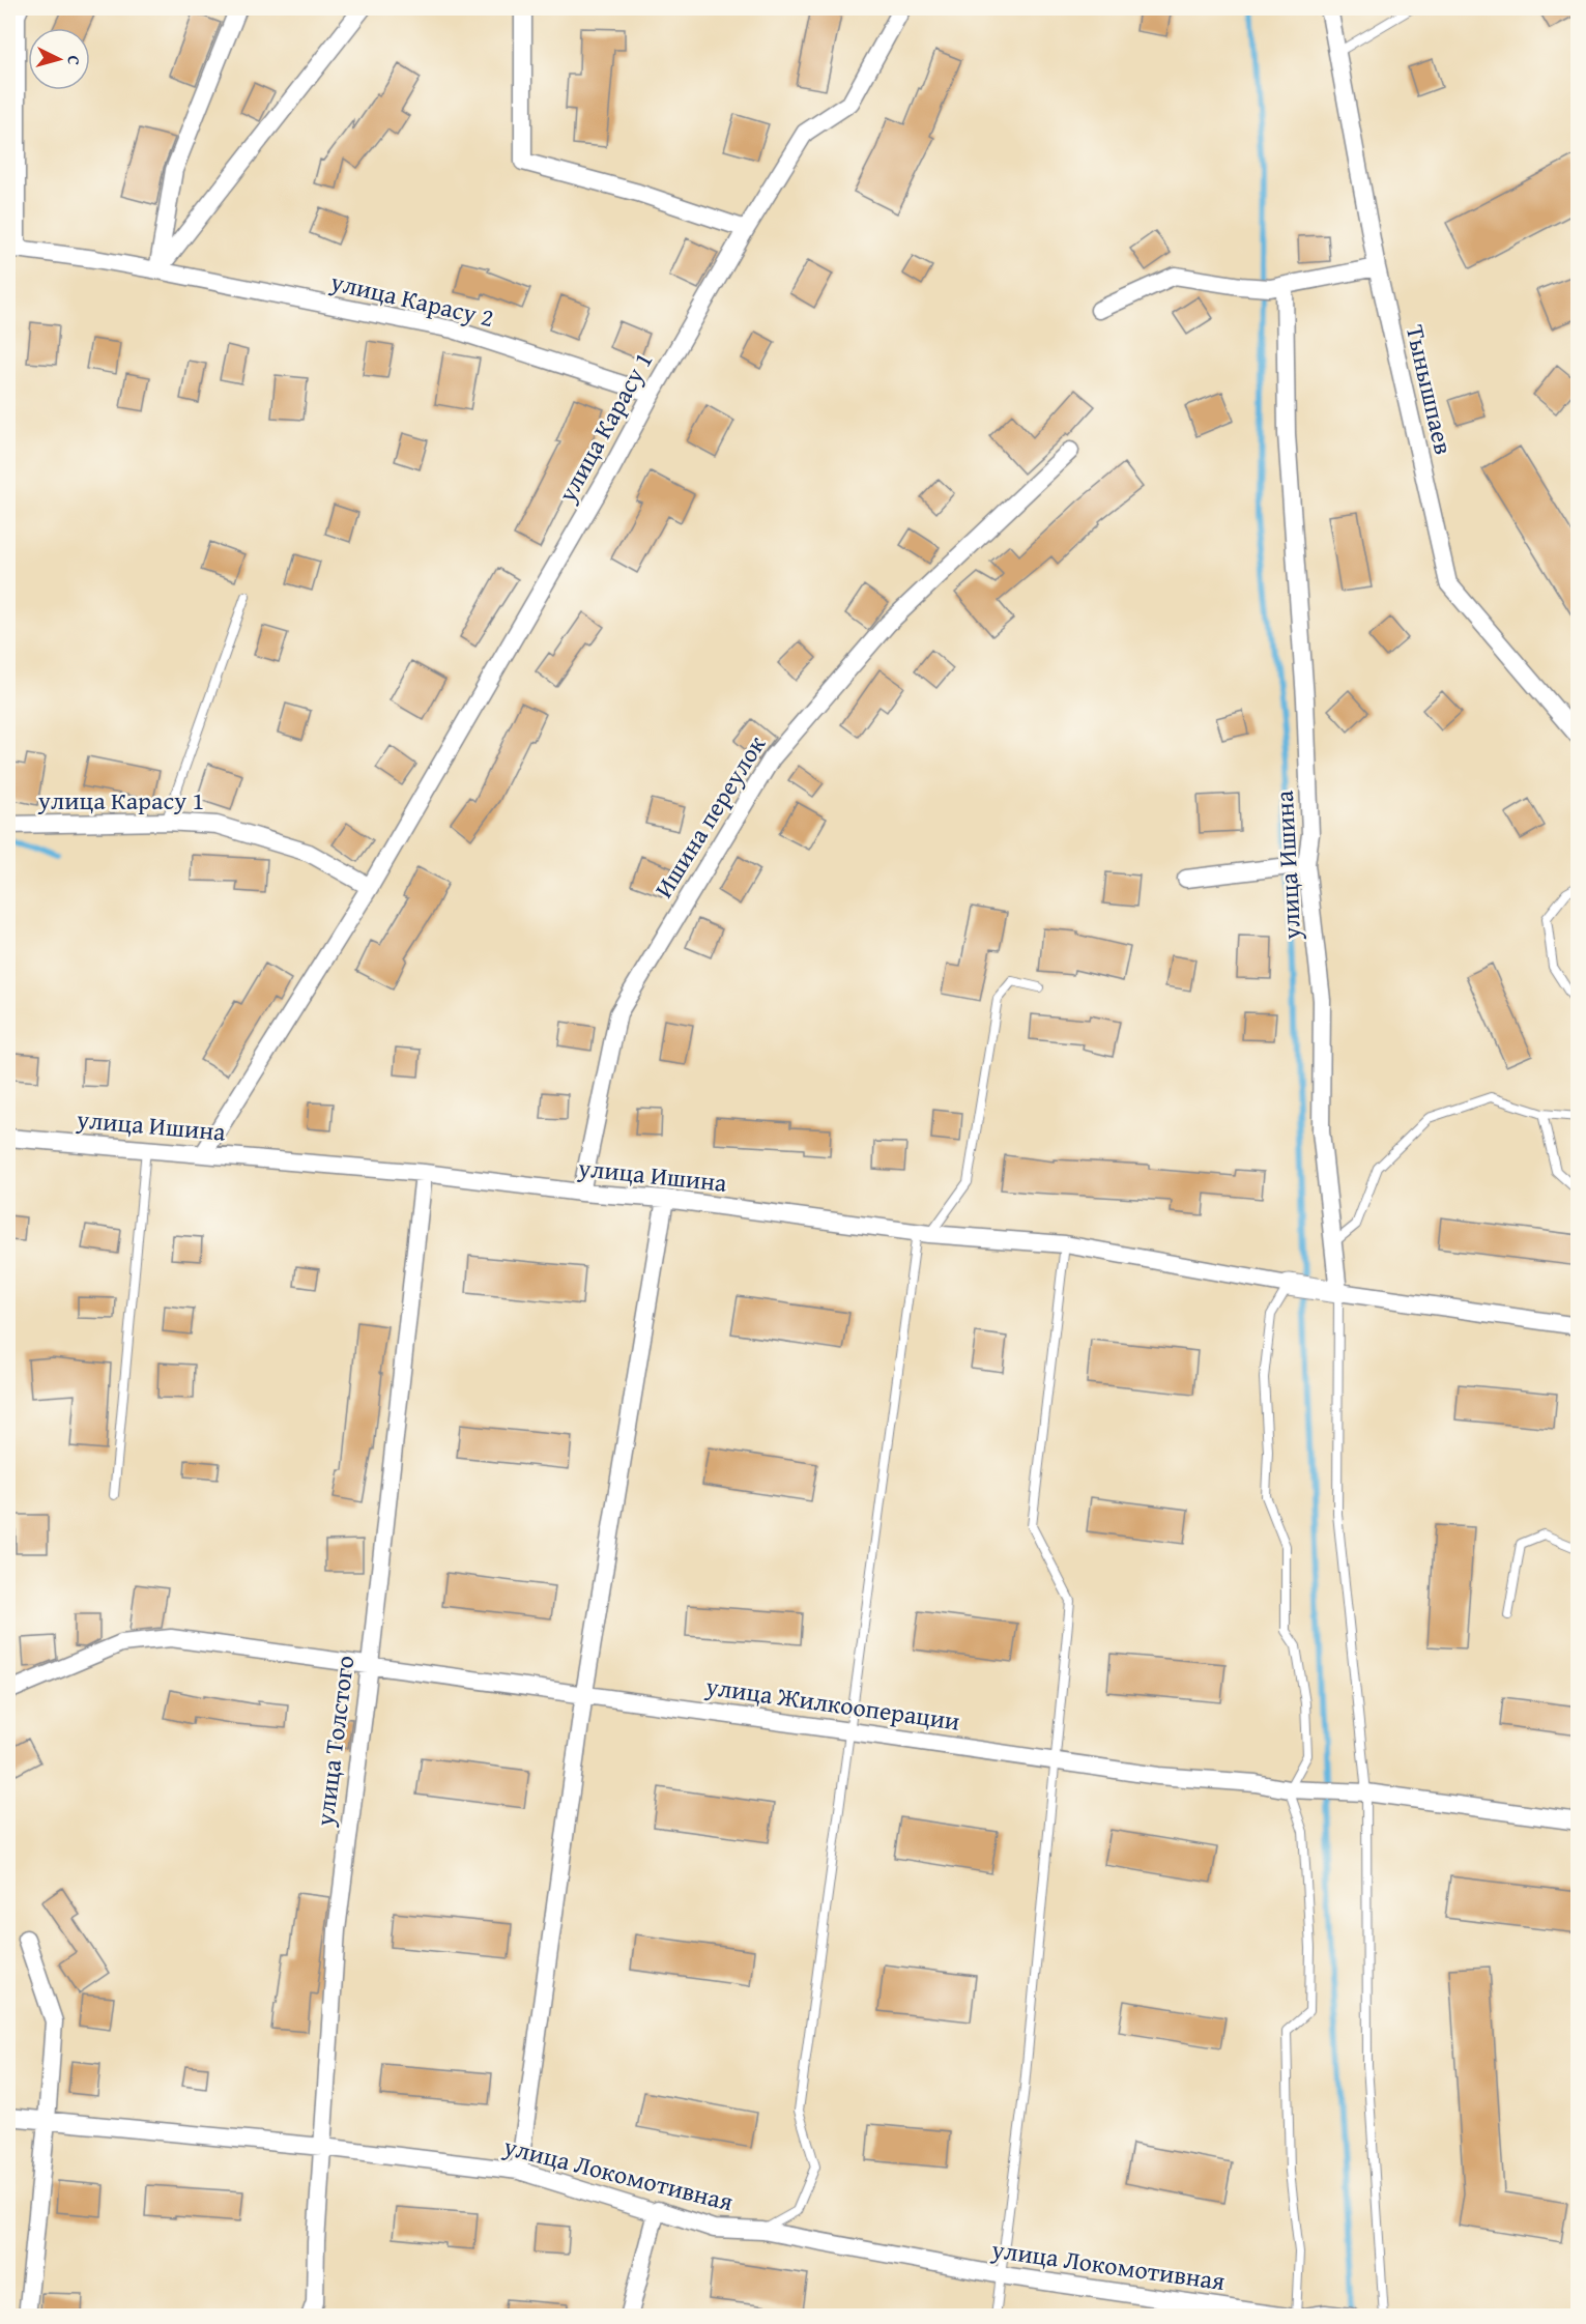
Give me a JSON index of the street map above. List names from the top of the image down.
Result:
{
  "streets": {
    "street": [
      "улица Карасу 2",
      "Тынышпаев",
      "улица Карасу 1",
      "Ишина переулок",
      "улица Ишина",
      "улица Жилкооперации",
      "улица Толстого",
      "улица Локомотивная"
    ]
  },
  "crossings": [
    ["улица Карасу 2", "улица Карасу 1"],
    ["улица Карасу 1", "улица Ишина"],
    ["Ишина переулок", "улица Ишина"],
    ["улица Ишина", "улица Толстого"],
    ["улица Жилкооперации", "улица Толстого"],
    ["улица Толстого", "улица Локомотивная"]
  ],
  "north": "right"
}
